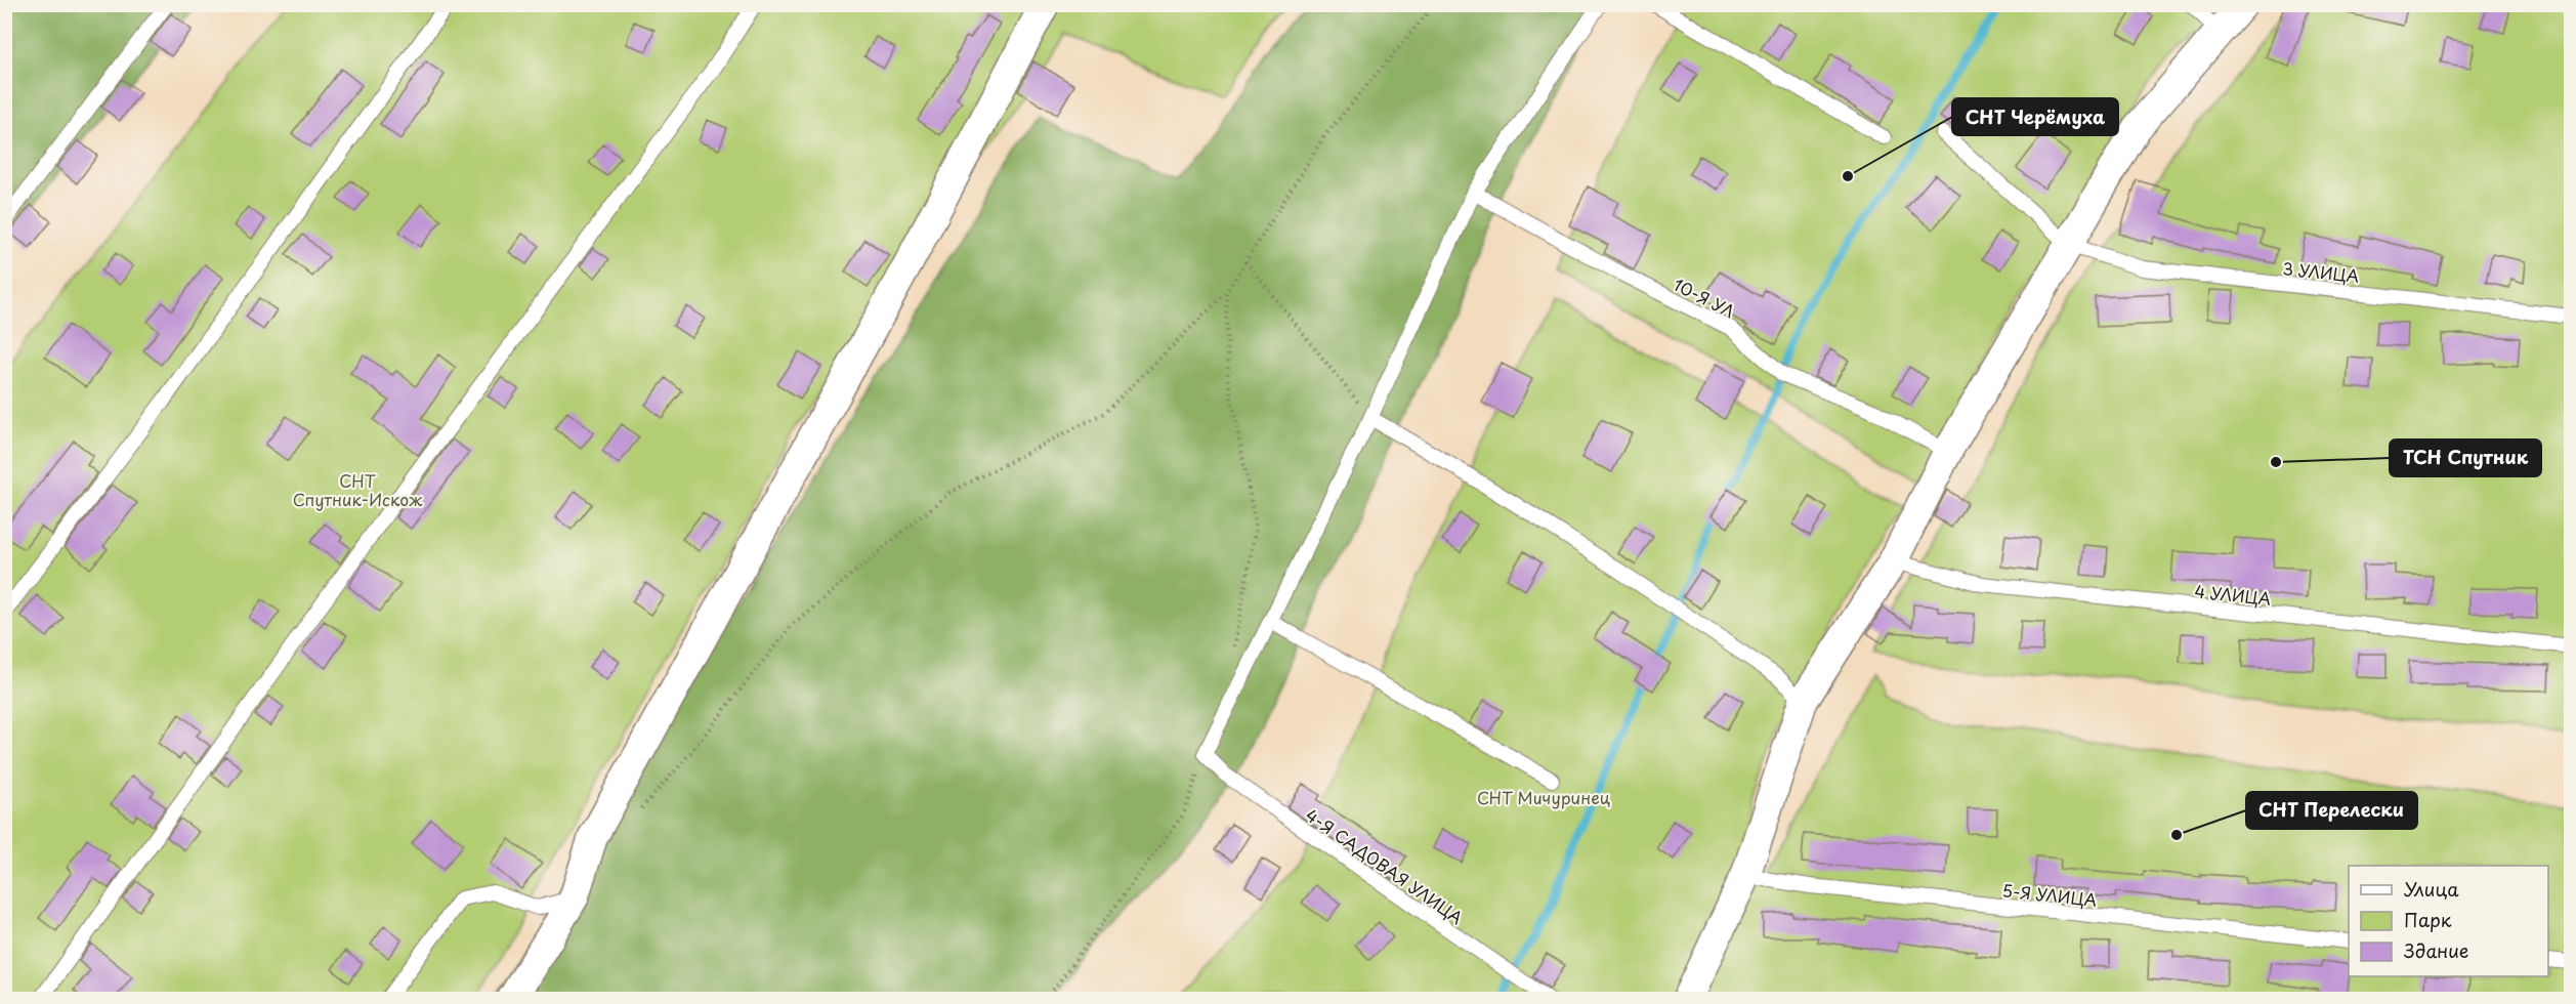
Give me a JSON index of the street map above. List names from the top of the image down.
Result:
{
  "streets": {
    "lane": [
      "3 УЛИЦА",
      "10-Я УЛ",
      "4 УЛИЦА",
      "4-Я САДОВАЯ УЛИЦА",
      "5-Я УЛИЦА"
    ]
  },
  "parks": ["СНТ Спутник-Искож", "СНТ Мичуринец"],
  "places": ["СНТ Черёмуха", "ТСН Спутник", "СНТ Перелески"],
  "legend": ["Улица", "Парк", "Здание"]
}
